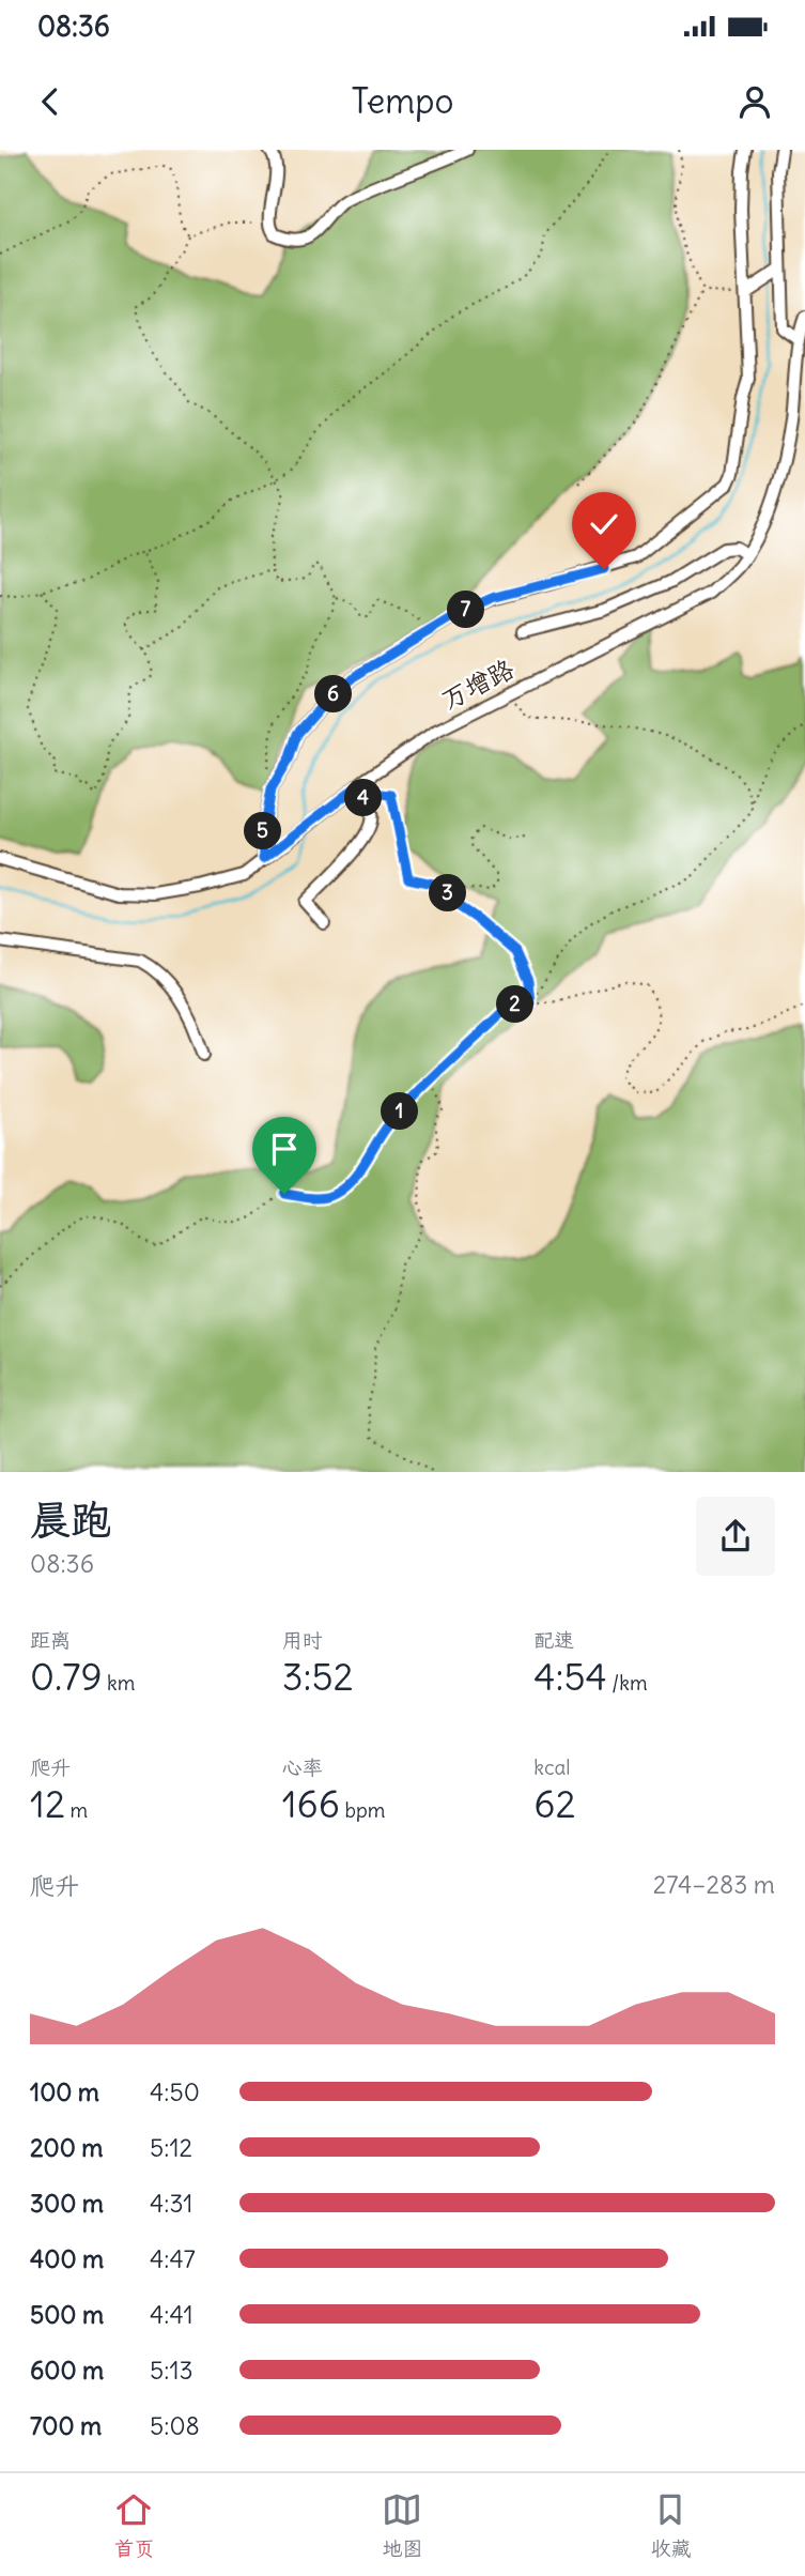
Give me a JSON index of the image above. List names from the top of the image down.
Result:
{
  "streets": {
    "street": ["万增路"]
  },
  "page": {
    "status": "08:36",
    "header": "Tempo",
    "pins": [
      "7",
      "6",
      "4",
      "5",
      "3",
      "2",
      "1"
    ],
    "heading": ["晨跑", "08:36"],
    "stats": [
      ["距离", "0.79 km"],
      ["用时", "3:52"],
      ["配速", "4:54 /km"],
      ["爬升", "12 m"],
      ["心率", "166 bpm"],
      ["kcal", "62"]
    ],
    "chart": ["爬升", "274–283 m"],
    "list": [
      {
        "name": "100 m",
        "note": "4:50"
      },
      {
        "name": "200 m",
        "note": "5:12"
      },
      {
        "name": "300 m",
        "note": "4:31"
      },
      {
        "name": "400 m",
        "note": "4:47"
      },
      {
        "name": "500 m",
        "note": "4:41"
      },
      {
        "name": "600 m",
        "note": "5:13"
      },
      {
        "name": "700 m",
        "note": "5:08"
      }
    ],
    "tabs": ["首页", "地图", "收藏"]
  }
}
